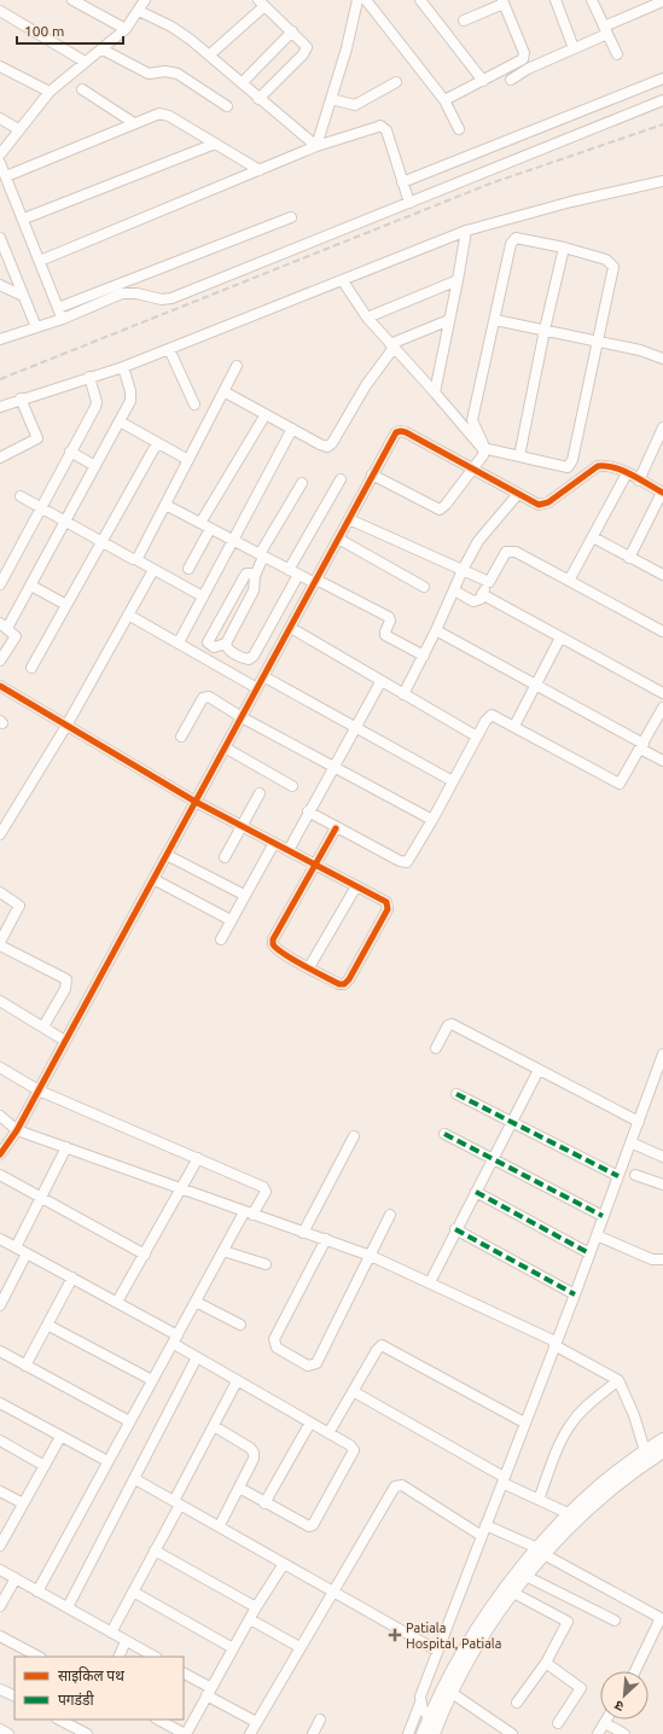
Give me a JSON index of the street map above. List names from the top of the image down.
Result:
{
  "places": {
    "health": ["Patiala Hospital, Patiala"]
  },
  "legend": ["साइकिल पथ", "पगडंडी"],
  "scale_bar": "100 m",
  "north": "bottom left"
}
